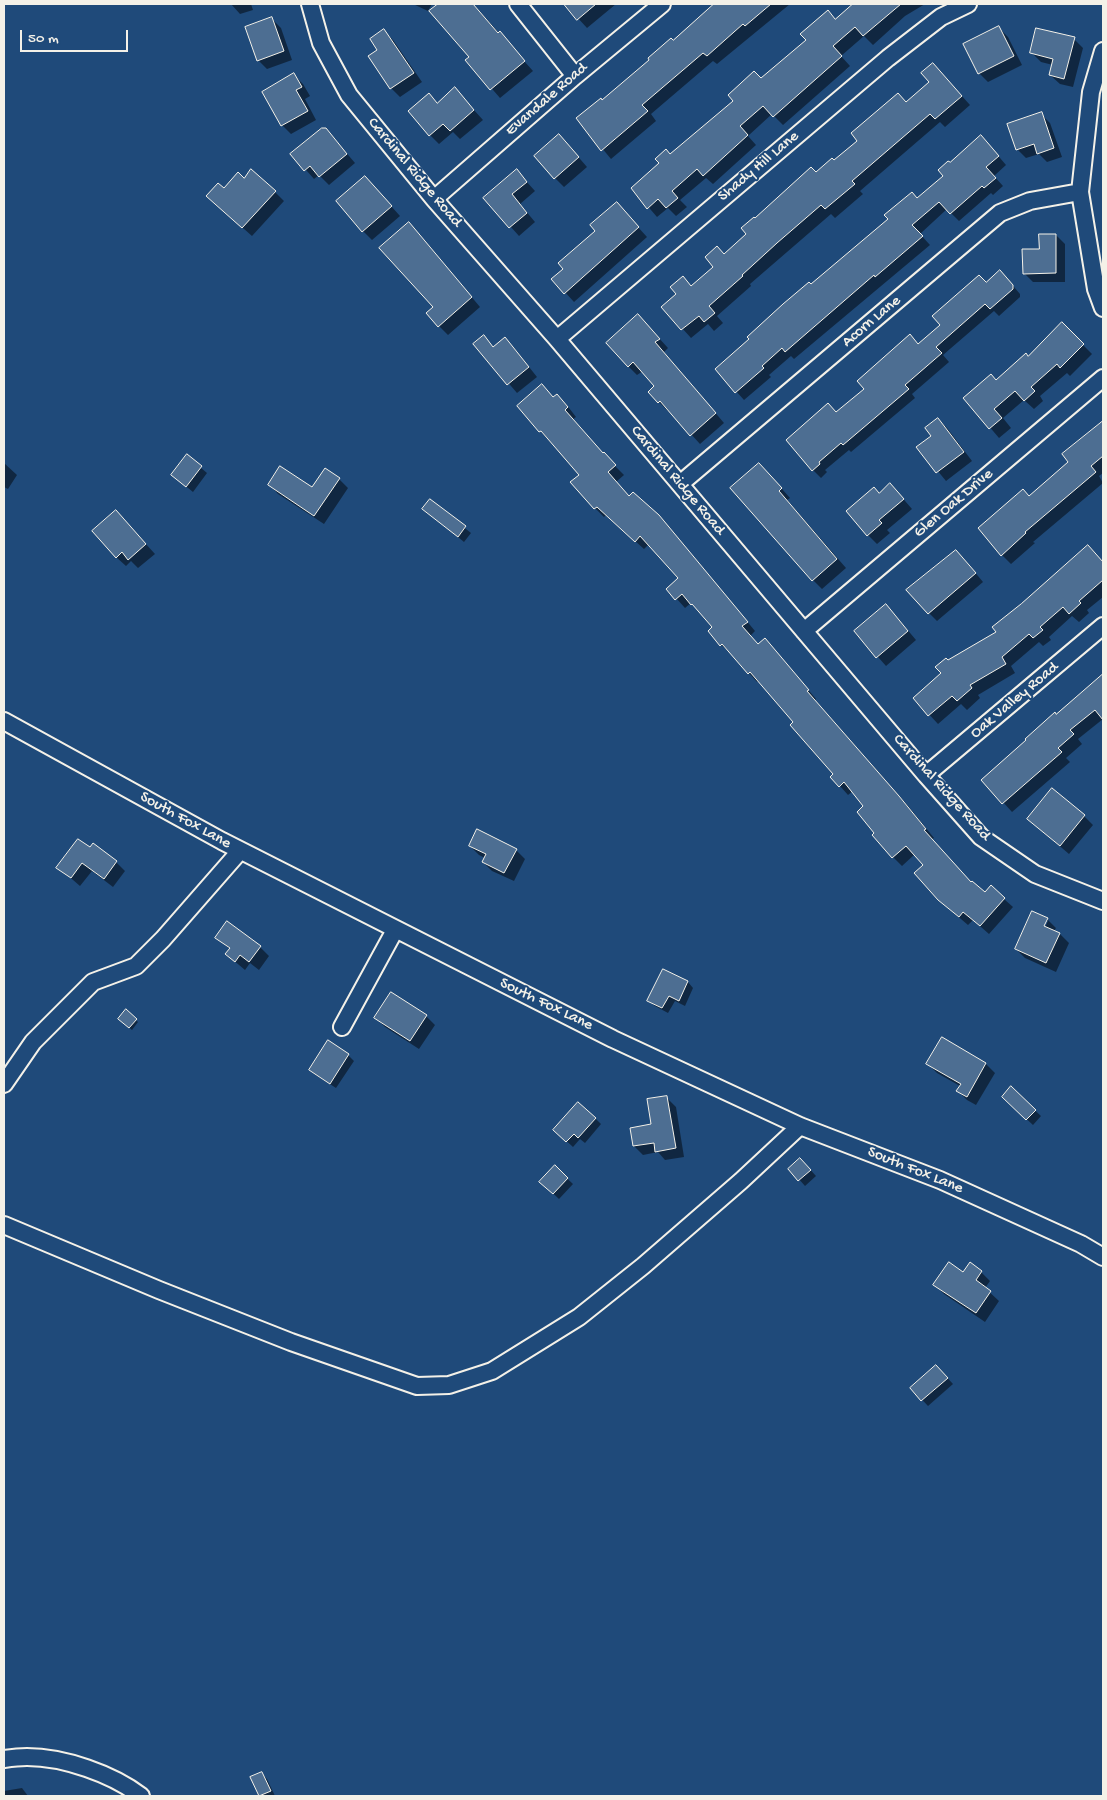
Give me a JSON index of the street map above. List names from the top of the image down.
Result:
{
  "streets": {
    "street": [
      "Evandale Road",
      "Shady Hill Lane",
      "Cardinal Ridge Road",
      "Acorn Lane",
      "Glen Oak Drive",
      "Oak Valley Road",
      "South Fox Lane"
    ]
  },
  "crossings": [
    ["Evandale Road", "Cardinal Ridge Road"],
    ["Shady Hill Lane", "Cardinal Ridge Road"],
    ["Cardinal Ridge Road", "Acorn Lane"],
    ["Cardinal Ridge Road", "Glen Oak Drive"],
    ["Cardinal Ridge Road", "Oak Valley Road"]
  ],
  "scale_bar": "50 m"
}
